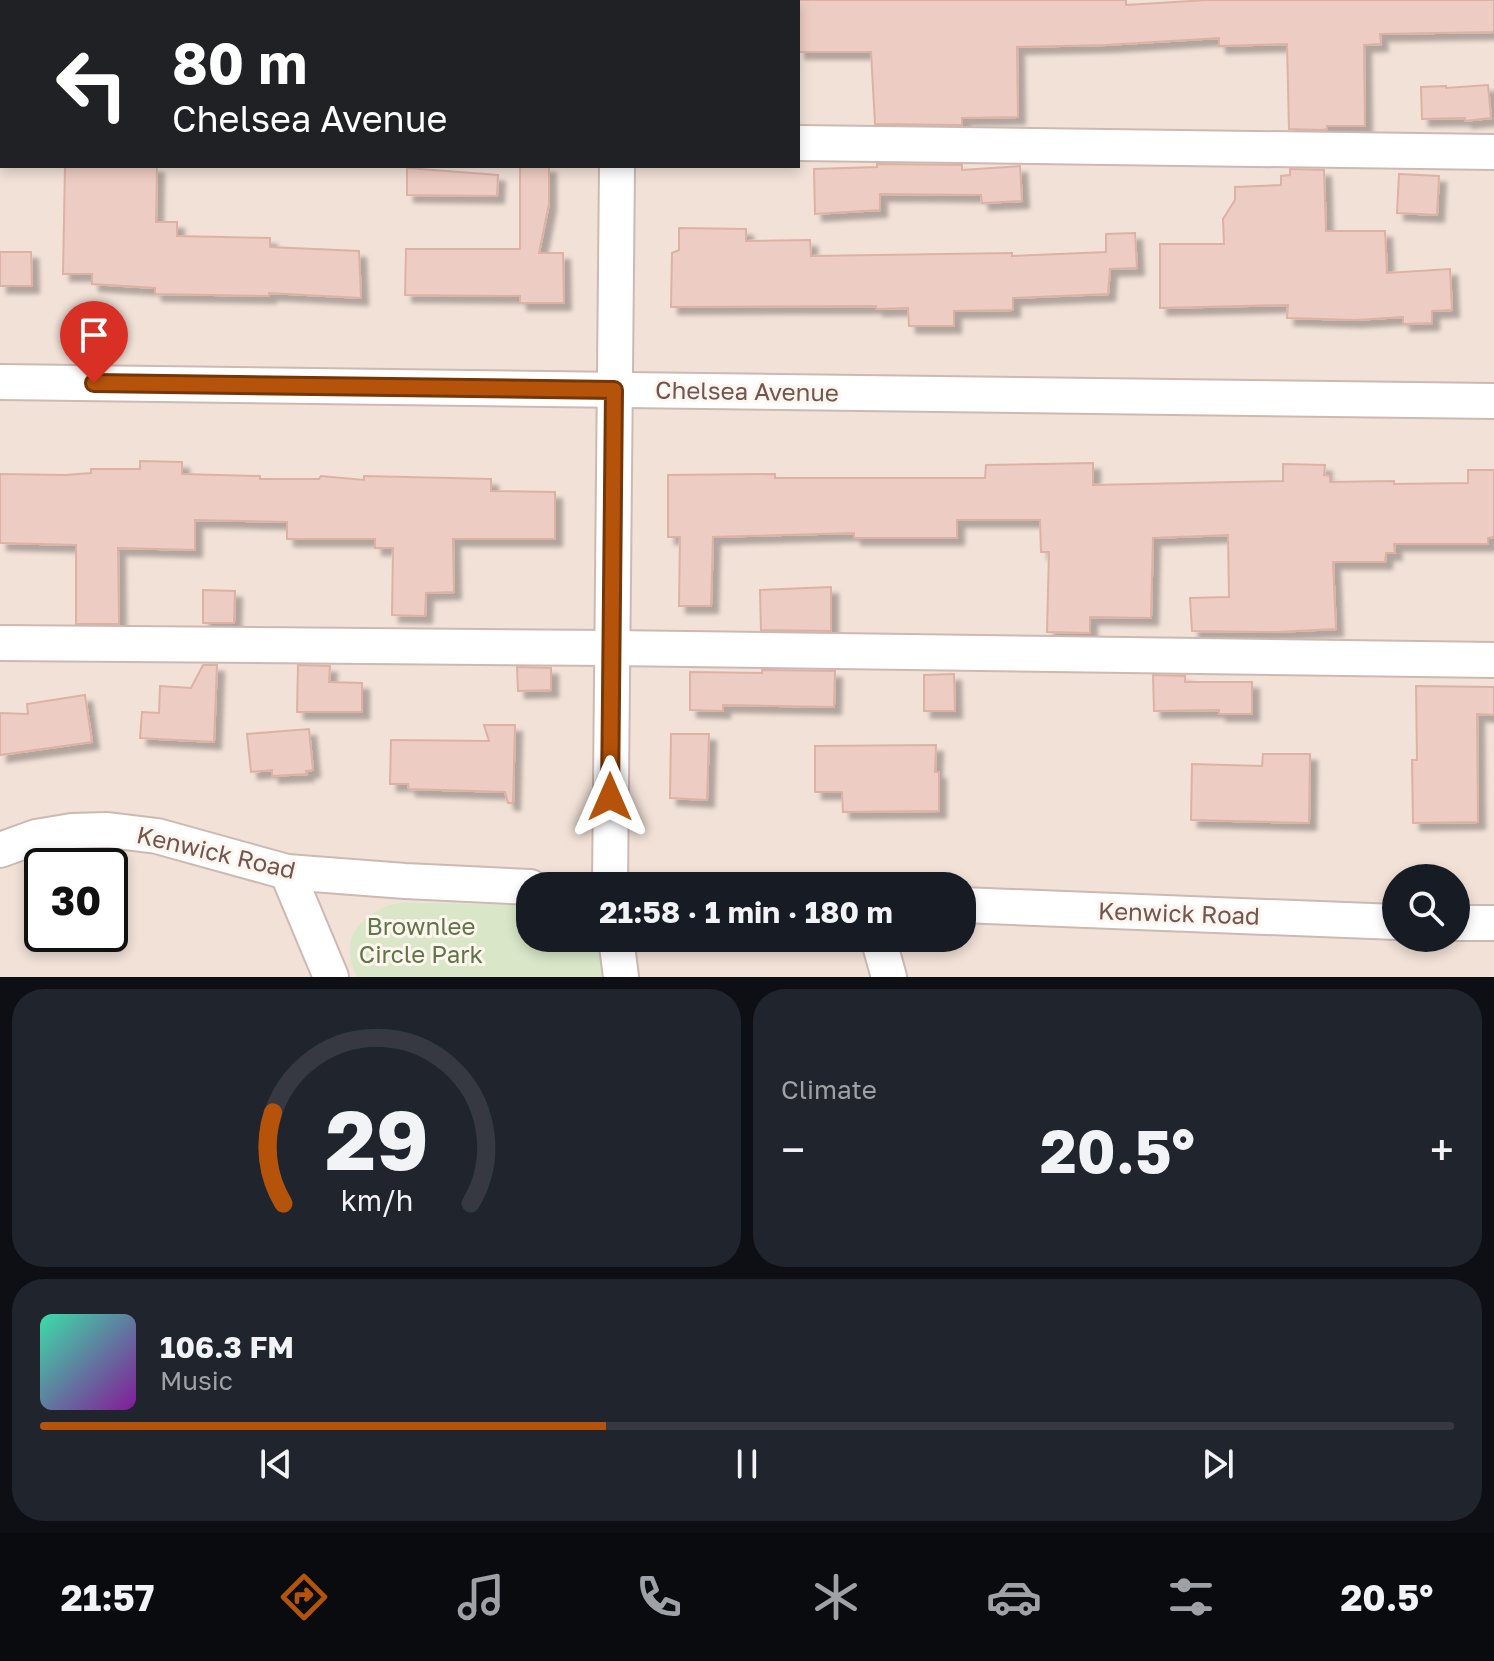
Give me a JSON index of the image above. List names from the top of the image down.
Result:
{
  "streets": {
    "street": ["Chelsea Avenue", "Kenwick Road"]
  },
  "parks": ["Brownlee Circle Park"],
  "page": {
    "turn": ["80 m", "Chelsea Avenue"],
    "limit": "30",
    "trip": "21:58 · 1 min · 180 m",
    "tile": "Climate",
    "heat": ["−", "20.5°", "+"],
    "song": ["106.3 FM", "Music"],
    "tabs": ["21:57", "20.5°"],
    "gauge": ["29", "km/h"]
  }
}
